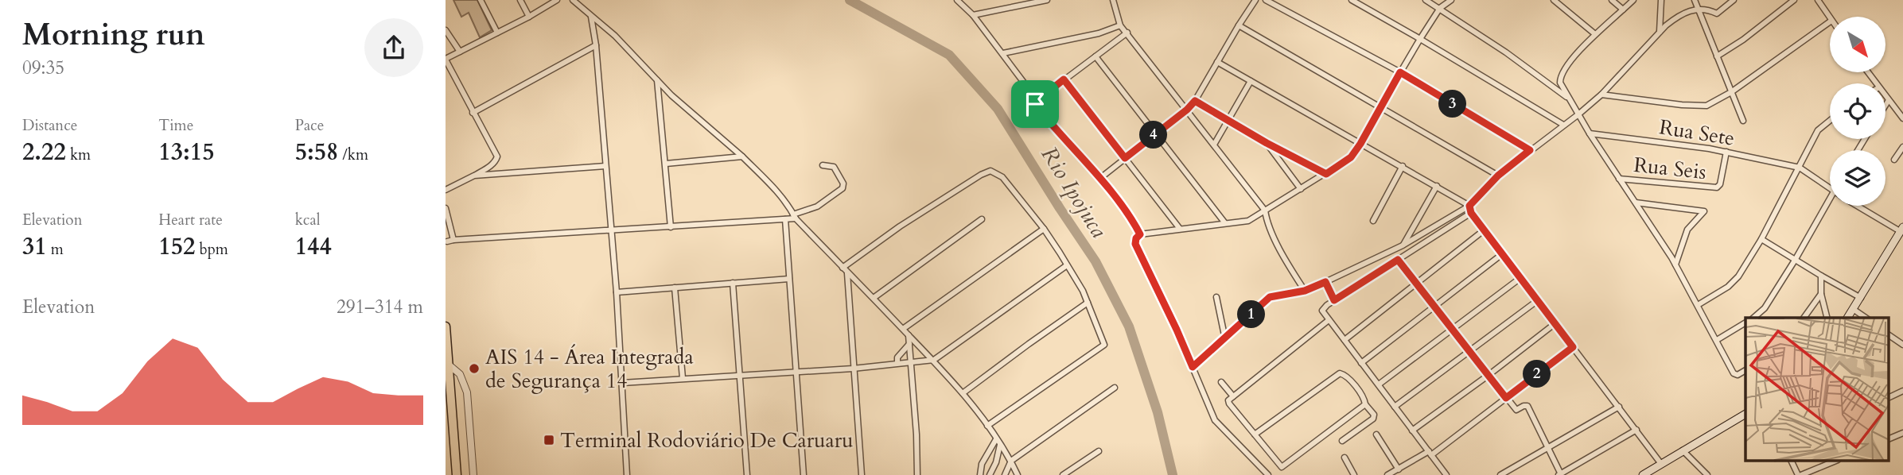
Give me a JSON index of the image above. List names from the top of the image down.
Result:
{
  "streets": {
    "street": ["Rua Sete", "Rua Seis"]
  },
  "crossings": [
    ["Rua Sete", "Rua Seis"]
  ],
  "water": ["Rio Ipojuca"],
  "places": {
    "other": ["AIS 14 - Área Integrada de Segurança 14"],
    "transit": ["Terminal Rodoviário De Caruaru"]
  },
  "north": "bottom right",
  "page": {
    "heading": ["Morning run", "09:35"],
    "pins": [
      "3",
      "4",
      "1",
      "2"
    ],
    "stats": [
      ["Distance", "2.22 km"],
      ["Time", "13:15"],
      ["Pace", "5:58 /km"],
      ["Elevation", "31 m"],
      ["Heart rate", "152 bpm"],
      ["kcal", "144"]
    ],
    "chart": ["Elevation", "291–314 m"]
  }
}
